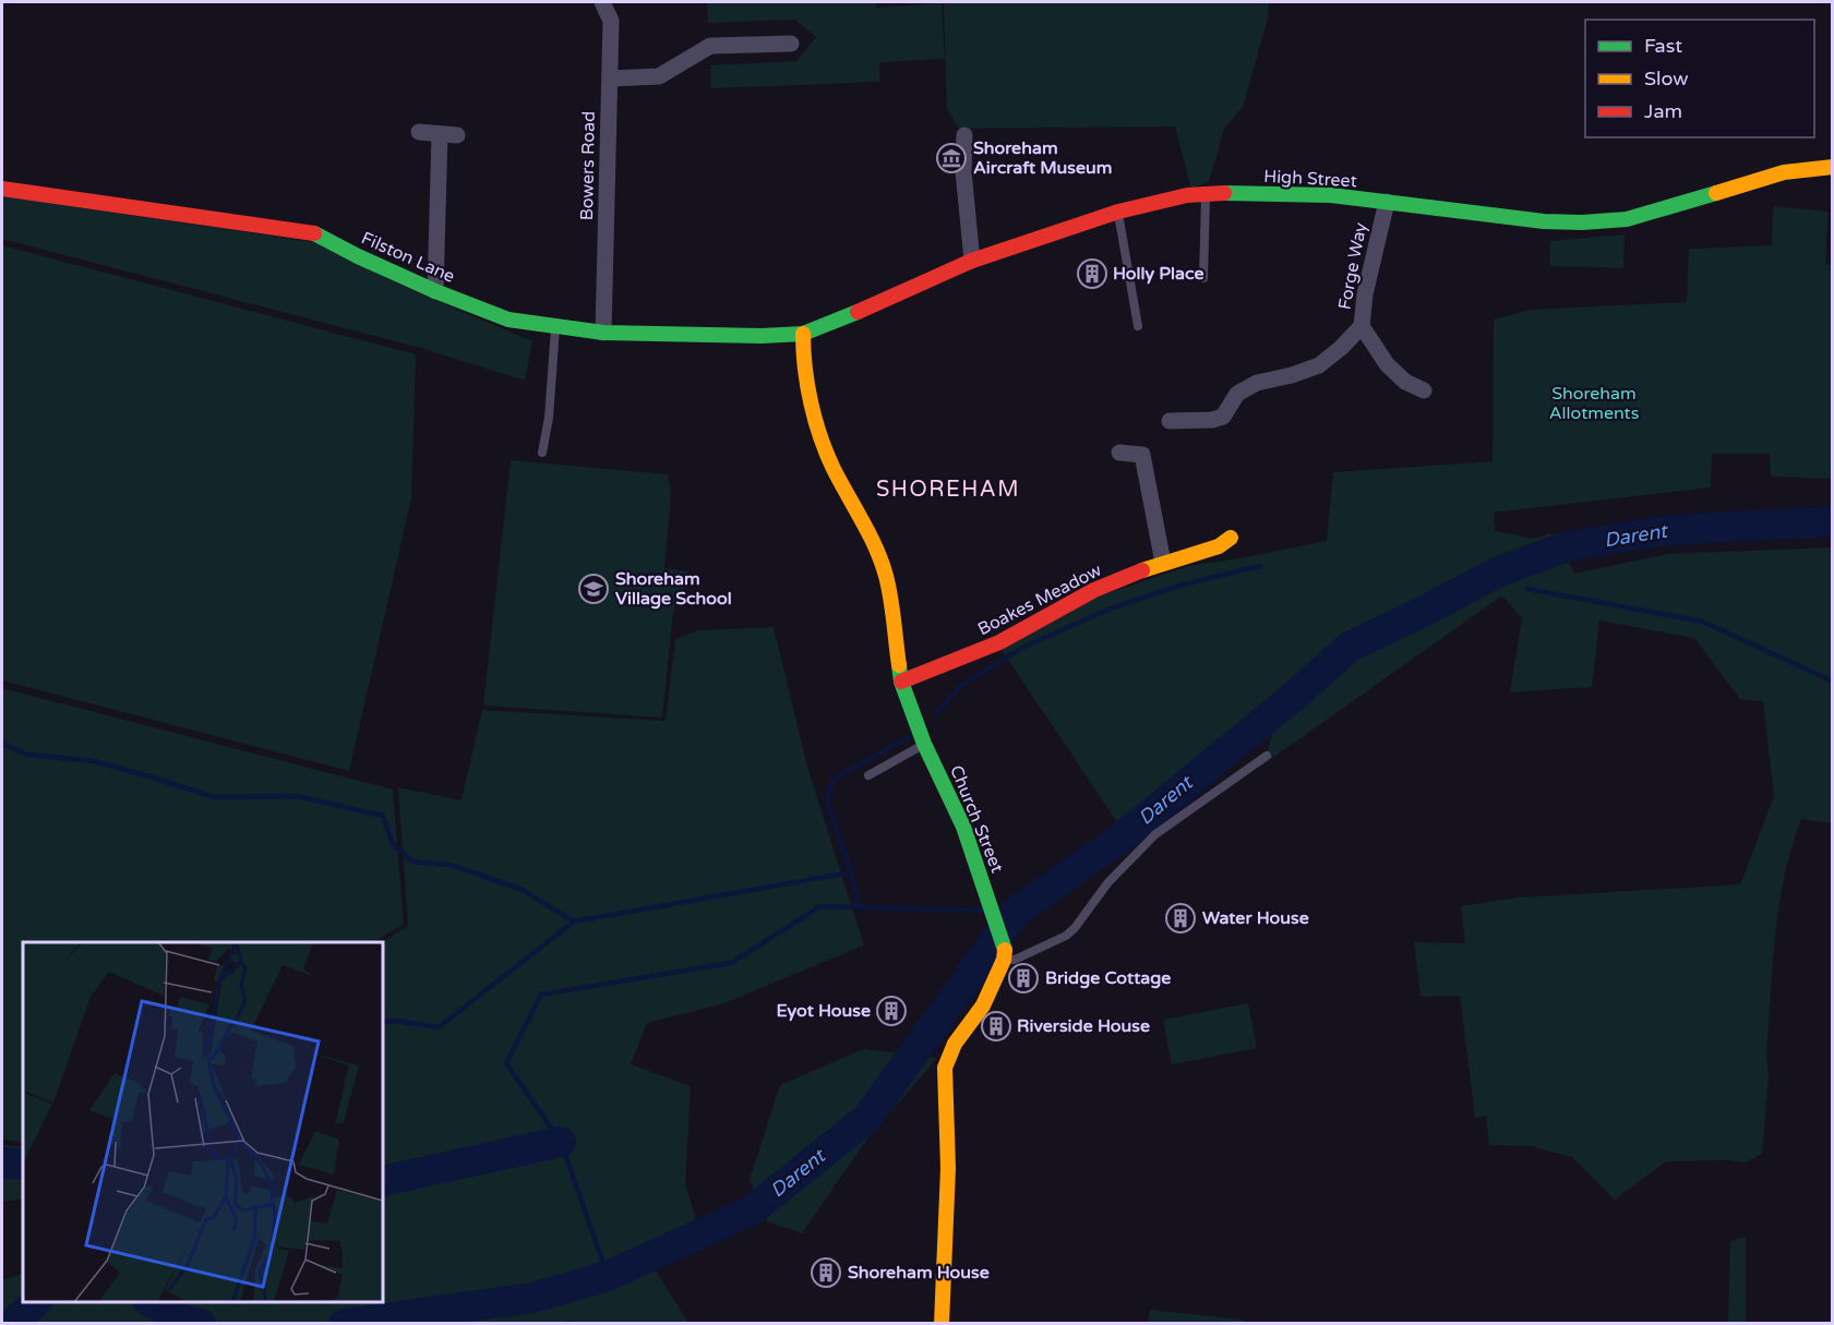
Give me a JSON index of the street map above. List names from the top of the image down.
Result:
{
  "streets": {
    "street": [
      "Bowers Road",
      "High Street",
      "Filston Lane",
      "Forge Way",
      "Boakes Meadow",
      "Church Street"
    ]
  },
  "crossings": [
    ["Bowers Road", "Filston Lane"],
    ["High Street", "Filston Lane"],
    ["High Street", "Forge Way"],
    ["High Street", "Church Street"],
    ["Filston Lane", "Church Street"],
    ["Boakes Meadow", "Church Street"]
  ],
  "districts": ["SHOREHAM"],
  "water": ["Darent"],
  "parks": ["Shoreham Allotments"],
  "places": {
    "museum": ["Shoreham Aircraft Museum"],
    "building": [
      "Holly Place",
      "Water House",
      "Bridge Cottage",
      "Eyot House",
      "Riverside House",
      "Shoreham House"
    ],
    "school or university": ["Shoreham Village School"]
  },
  "legend": ["Fast", "Slow", "Jam"]
}
